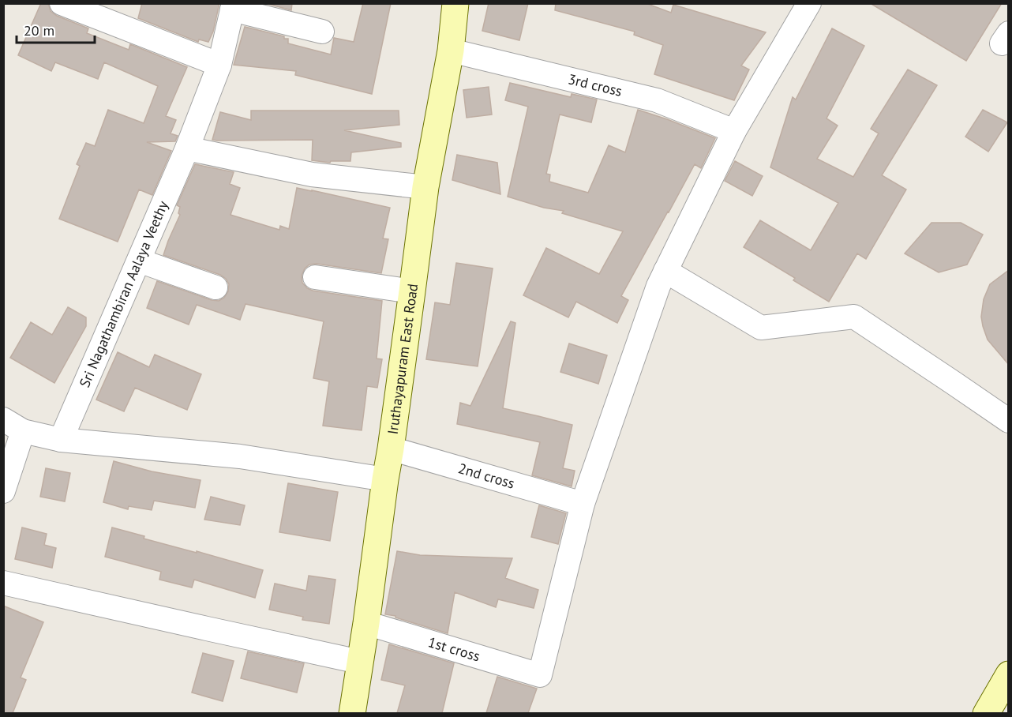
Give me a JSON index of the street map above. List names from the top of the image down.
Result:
{
  "streets": {
    "main road": ["Iruthayapuram East Road"],
    "street": [
      "3rd cross",
      "Sri Nagathambiran Aalaya Veethy",
      "2nd cross",
      "1st cross"
    ]
  },
  "crossings": [
    ["3rd cross", "Iruthayapuram East Road"],
    ["Iruthayapuram East Road", "2nd cross"],
    ["Iruthayapuram East Road", "1st cross"],
    ["2nd cross", "1st cross"]
  ],
  "scale_bar": "20 m"
}
